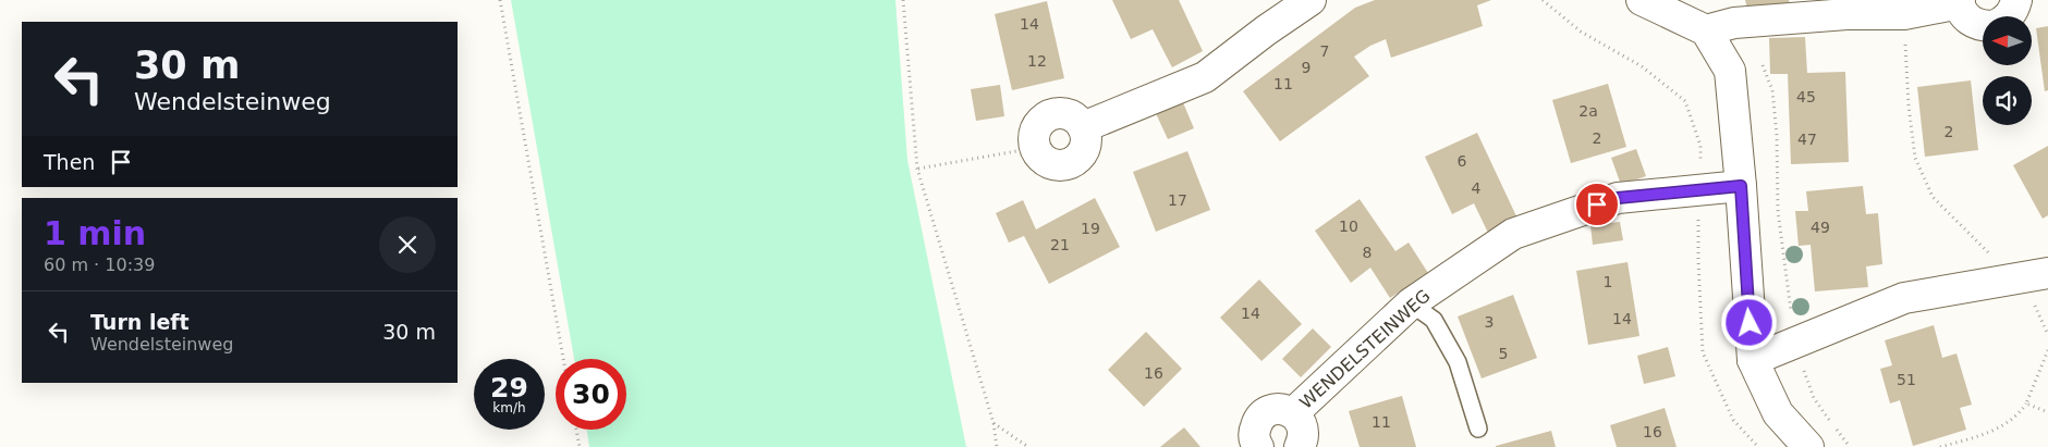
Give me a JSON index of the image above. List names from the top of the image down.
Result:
{
  "streets": {
    "street": ["WENDELSTEINWEG"]
  },
  "house_numbers": [
    "14",
    "7",
    "12",
    "9",
    "11",
    "45",
    "2a",
    "2",
    "2",
    "47",
    "6",
    "4",
    "17",
    "10",
    "49",
    "19",
    "21",
    "8",
    "1",
    "14",
    "14",
    "3",
    "5",
    "16",
    "51",
    "11",
    "16"
  ],
  "north": "left",
  "page": {
    "turn": ["30 m", "Wendelsteinweg"],
    "then": "Then",
    "heading": ["1 min", "60 m · 10:39"],
    "list": [
      {
        "name": "Turn left",
        "note": "Wendelsteinweg",
        "value": "30 m"
      }
    ],
    "speed": "29 km/h",
    "limit": "30"
  }
}
